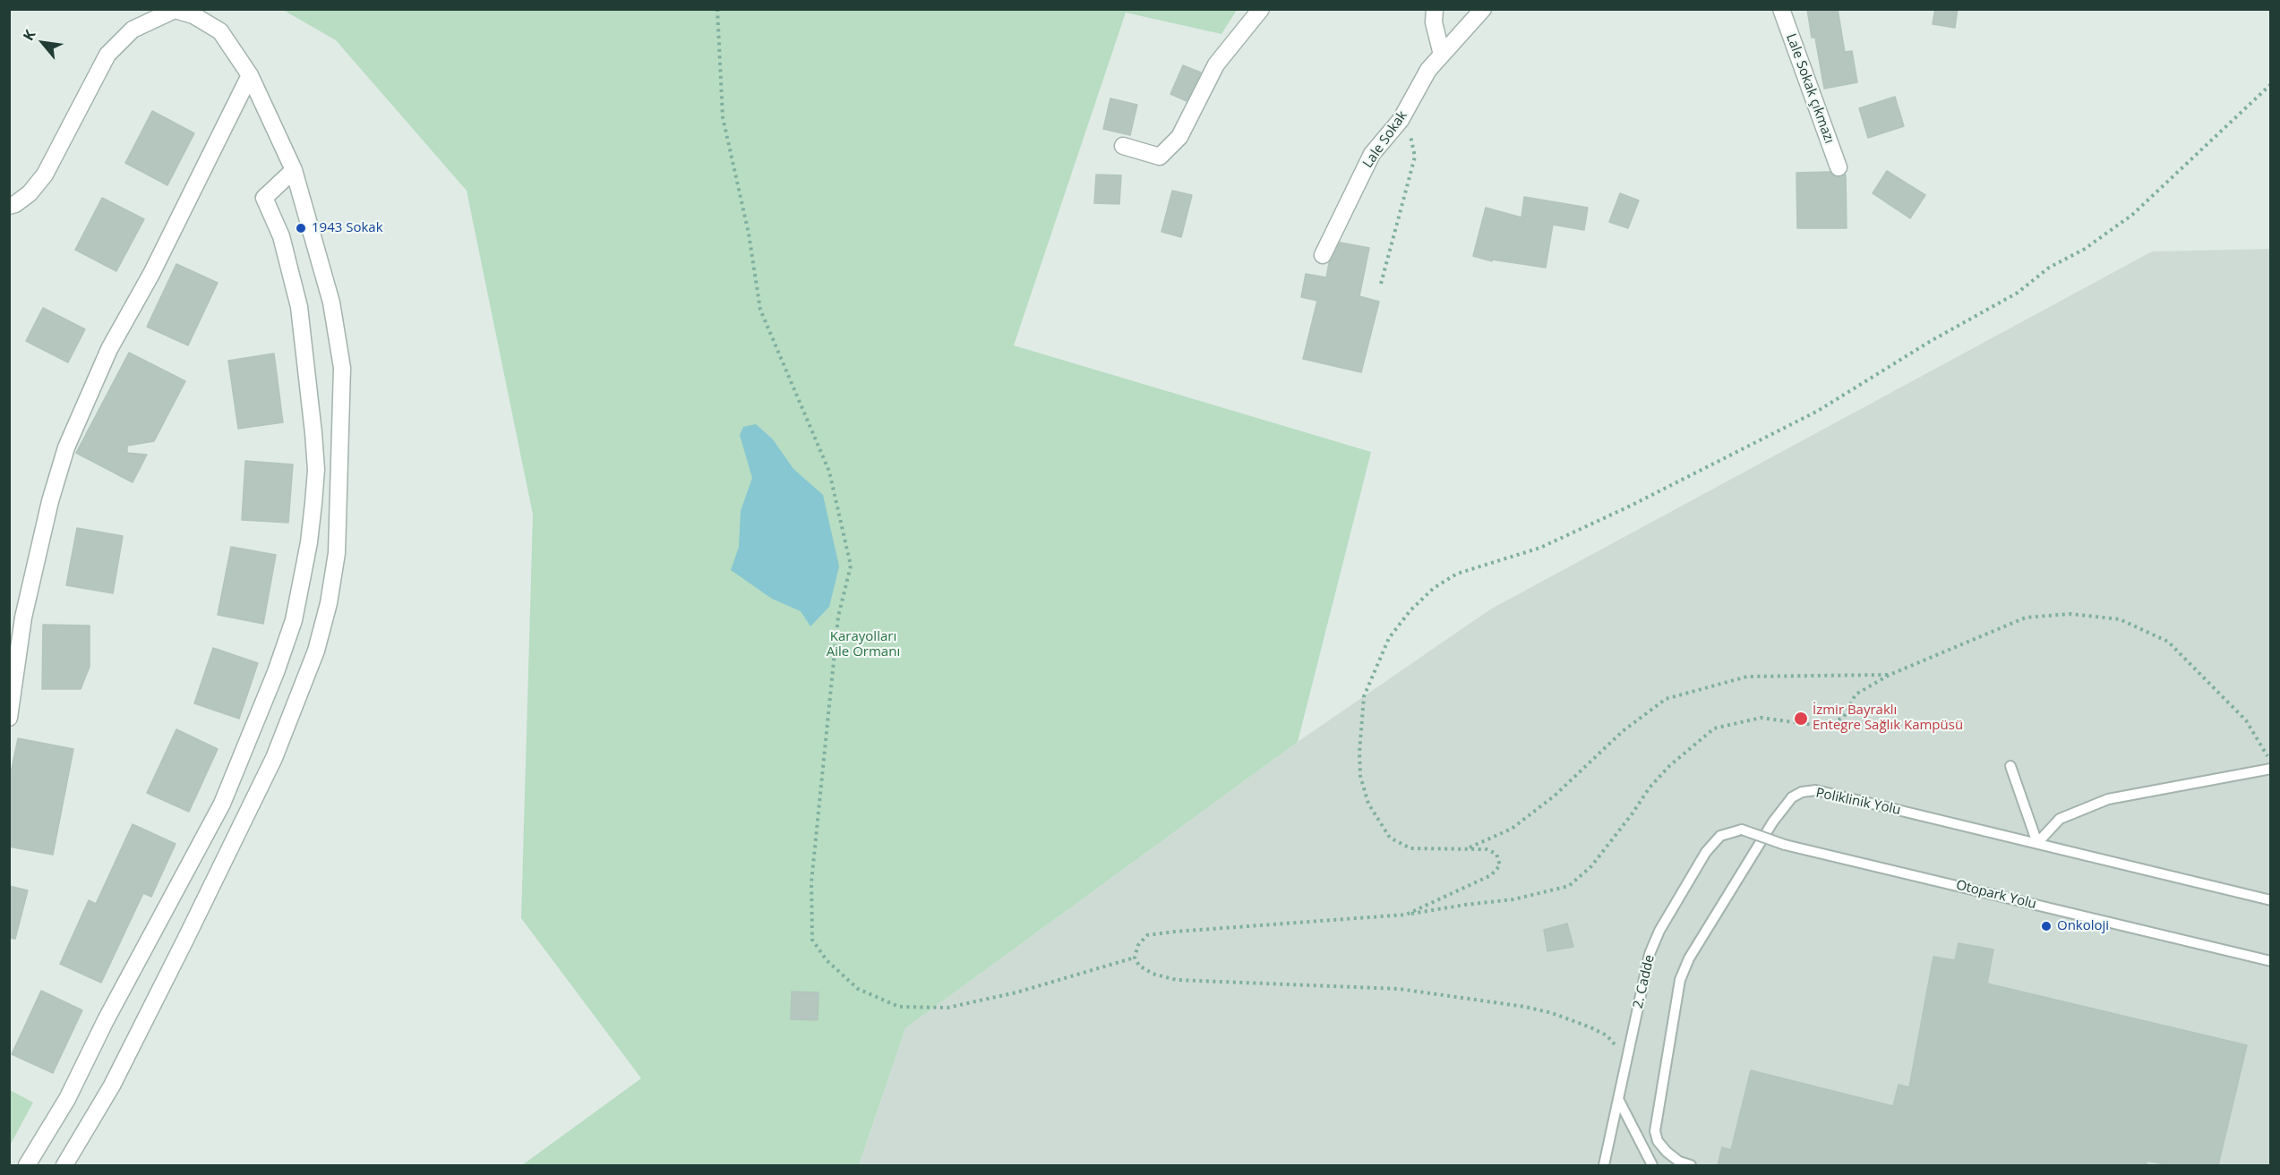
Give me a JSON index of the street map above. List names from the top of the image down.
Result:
{
  "streets": {
    "street": ["Lale Sokak çıkmazı", "Lale Sokak"],
    "lane": ["Poliklinik Yolu", "Otopark Yolu", "2. Cadde"]
  },
  "crossings": [
    ["Otopark Yolu", "2. Cadde"]
  ],
  "parks": ["Karayolları Aile Ormanı"],
  "places": ["1943 Sokak", "İzmir Bayraklı Entegre Sağlık Kampüsü", "Onkoloji"],
  "north": "top left"
}
